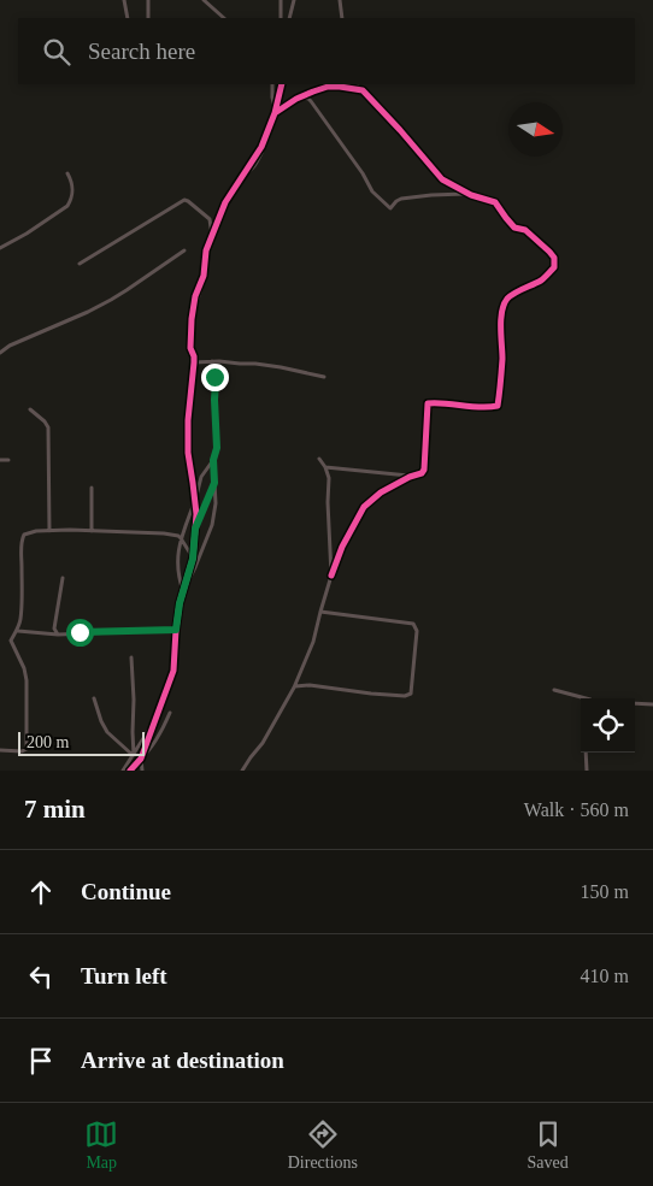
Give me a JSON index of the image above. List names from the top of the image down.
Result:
{
  "scale_bar": "200 m",
  "north": "right",
  "page": {
    "search": "Search here",
    "scale": "200 m",
    "heading": ["7 min", "Walk · 560 m"],
    "list": [
      ["Continue", "150 m"],
      ["Turn left", "410 m"],
      "Arrive at destination"
    ],
    "nav": ["Map", "Directions", "Saved"]
  }
}
